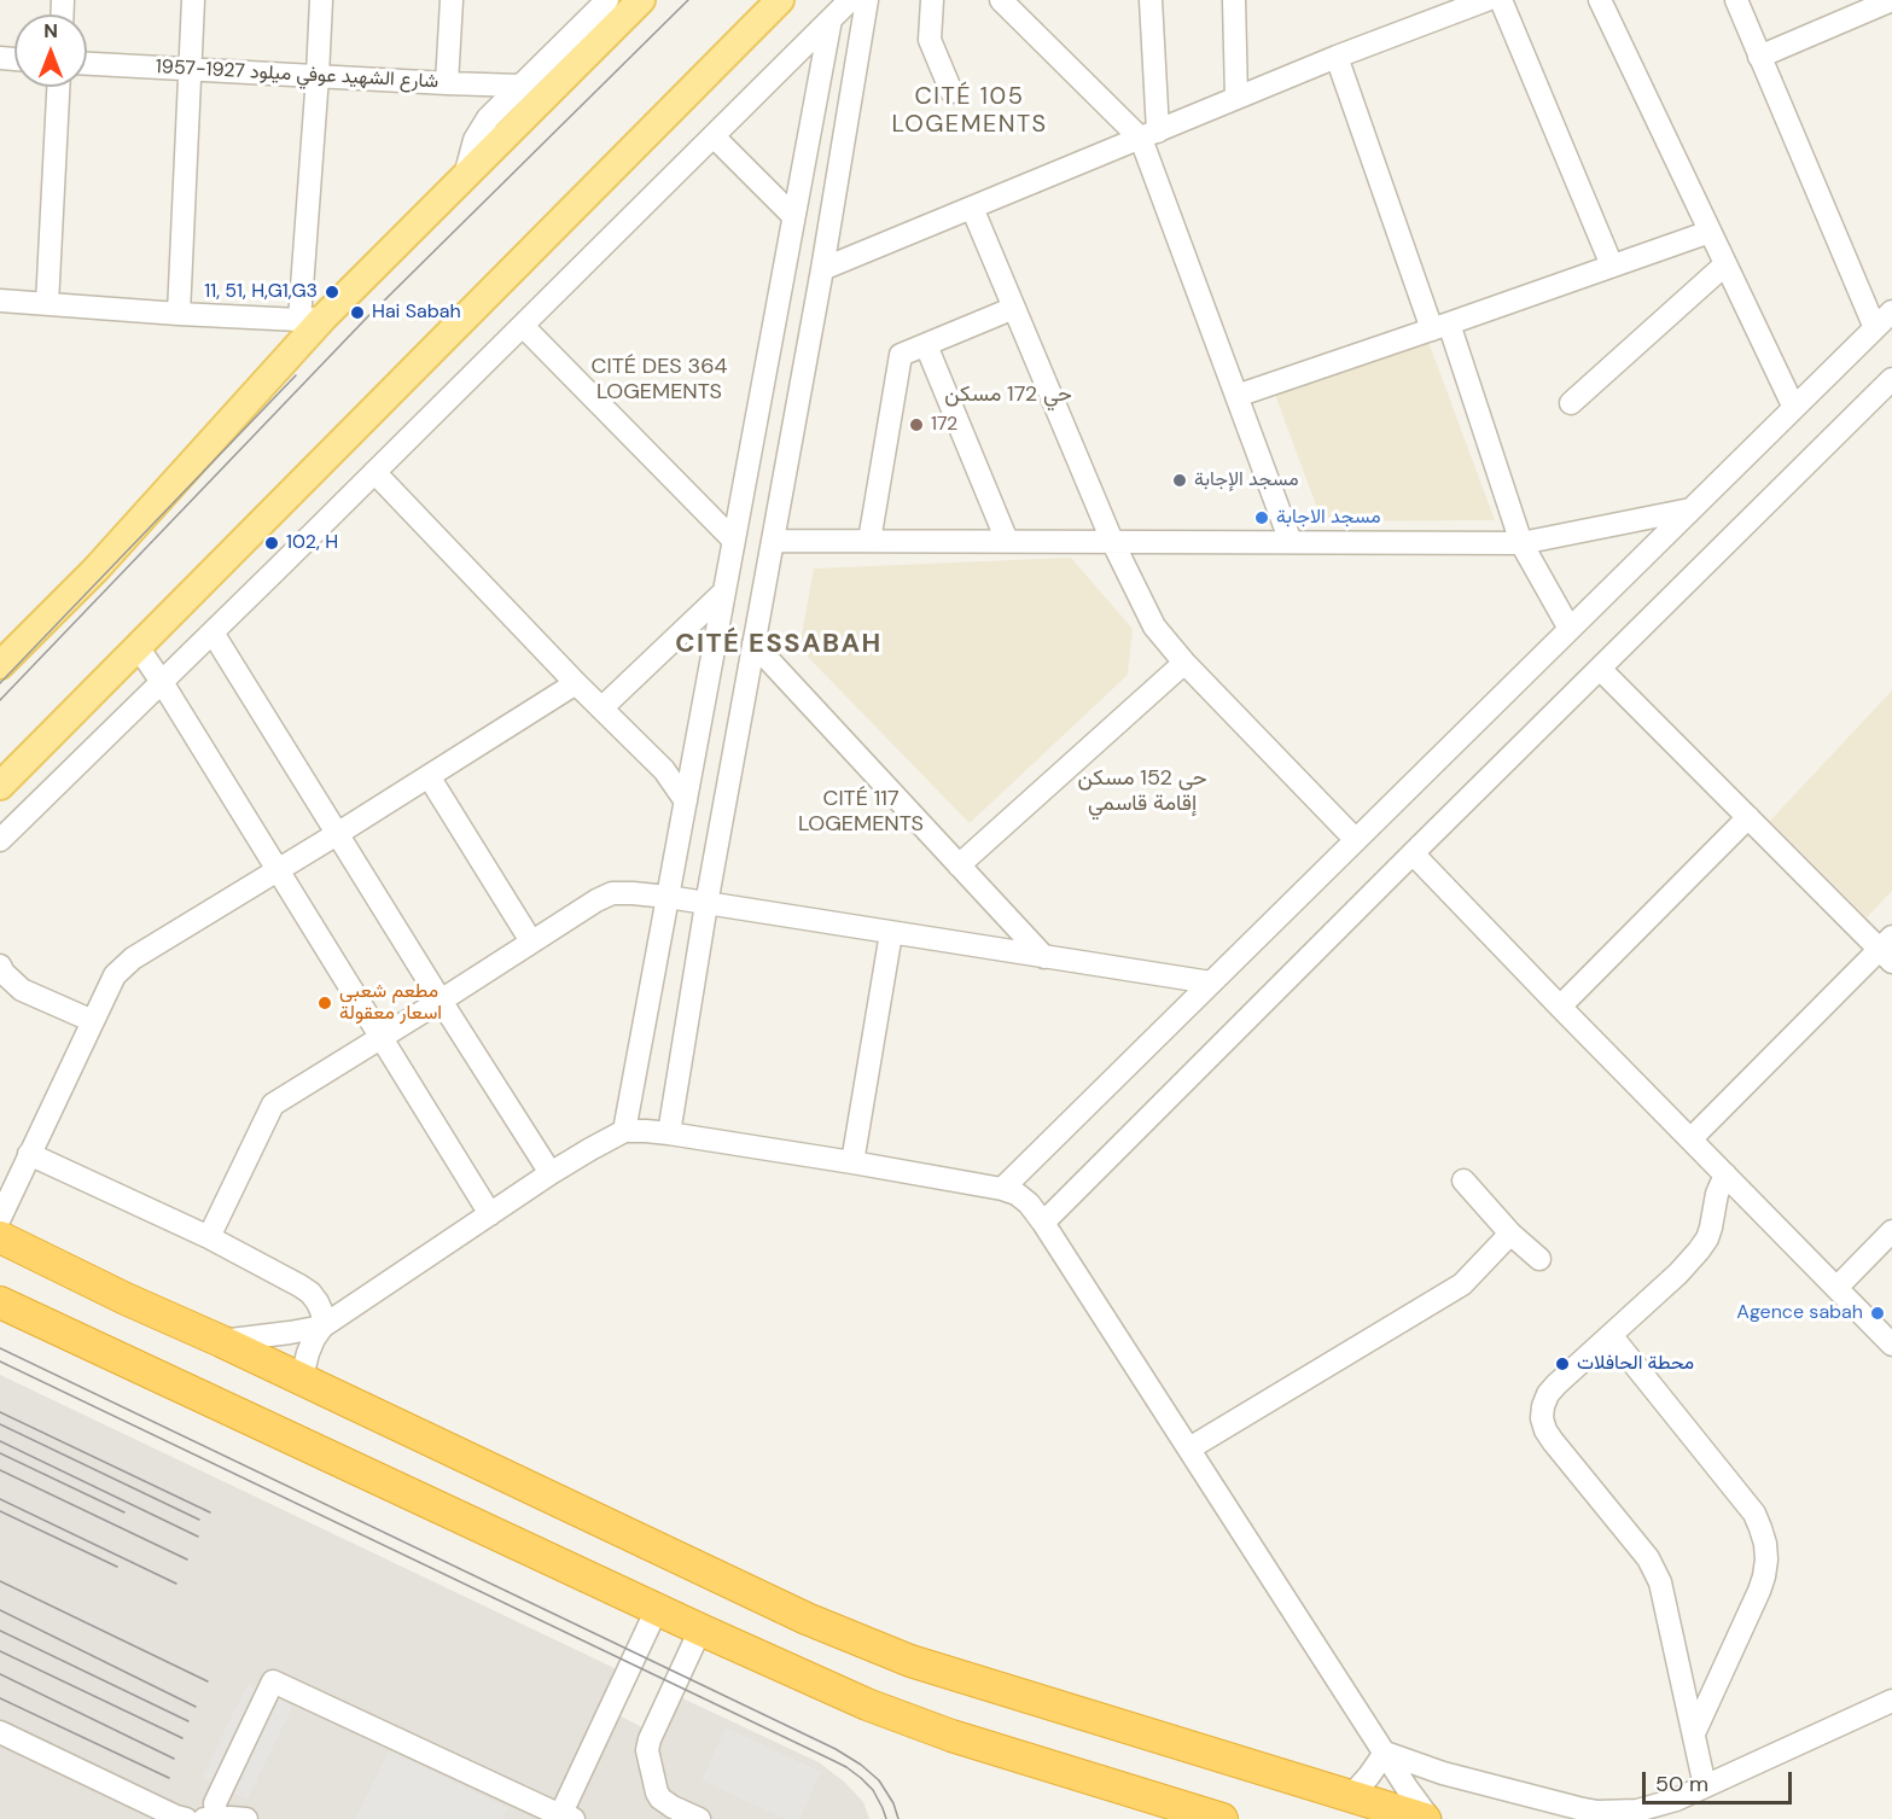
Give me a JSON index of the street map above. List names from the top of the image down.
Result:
{
  "streets": {
    "street": ["شارع الشهيد عوفي ميلود 1927-1957"]
  },
  "districts": [
    "CITÉ 105 LOGEMENTS",
    "CITÉ DES 364 LOGEMENTS",
    "حي 172 مسكن",
    "CITÉ ESSABAH",
    "حي 152 مسكن إقامة قاسمي",
    "CITÉ 117 LOGEMENTS"
  ],
  "places": [
    "11, 51, H,G1,G3",
    "Hai Sabah",
    "172",
    "مسجد الإجابة",
    "مسجد الاجابة",
    "102, H",
    "مطعم شعبي اسعار معقولة",
    "Agence sabah",
    "محطة الحافلات"
  ],
  "scale_bar": "50 m",
  "north": "top"
}
